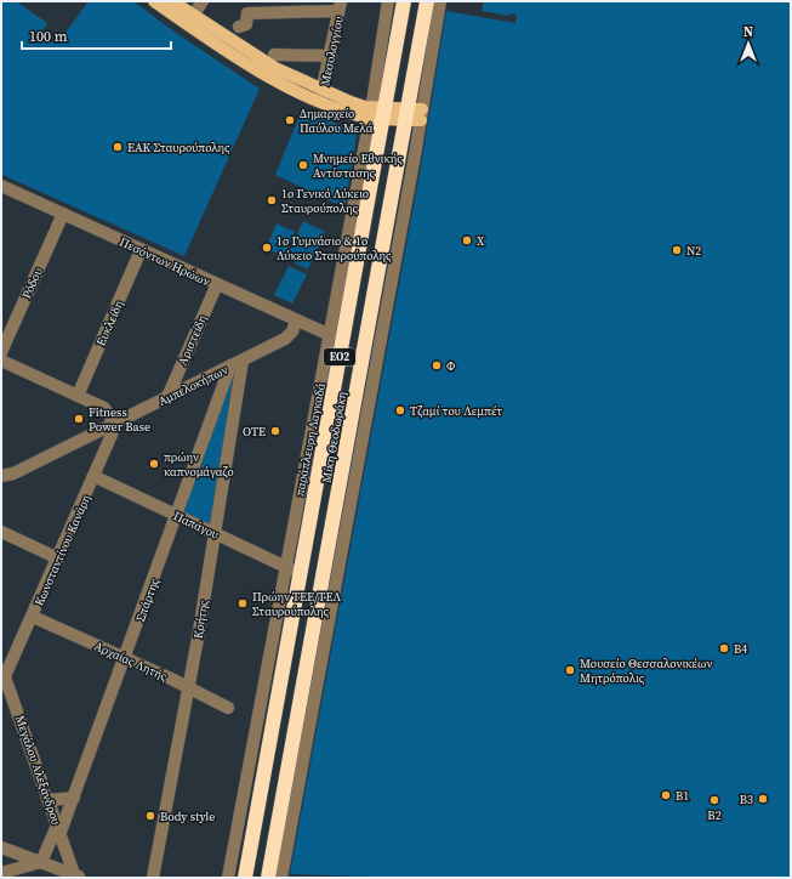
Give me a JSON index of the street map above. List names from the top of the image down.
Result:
{
  "streets": {
    "highway": ["ΕΟ2", "Μίκη Θεοδωράκη"],
    "street": [
      "Μεσολογγίου",
      "Πεσόντων Ηρώων",
      "Ρόδου",
      "Ευκλείδη",
      "Αριστείδη",
      "Αμπελοκήπων",
      "παράπλευρη Λαγκαδά",
      "Παπάγου",
      "Κωνσταντίνου Κανάρη",
      "Σπάρτης",
      "Κρήτης",
      "Αρχαίας Λητής",
      "Μεγάλου Αλεξάνδρου"
    ]
  },
  "crossings": [
    ["Πεσόντων Ηρώων", "Ρόδου"],
    ["Πεσόντων Ηρώων", "Ευκλείδη"],
    ["Πεσόντων Ηρώων", "Αριστείδη"],
    ["Πεσόντων Ηρώων", "Αμπελοκήπων"],
    ["Πεσόντων Ηρώων", "παράπλευρη Λαγκαδά"],
    ["Αριστείδη", "Αμπελοκήπων"],
    ["Αμπελοκήπων", "Κωνσταντίνου Κανάρη"],
    ["Αμπελοκήπων", "Σπάρτης"],
    ["Αμπελοκήπων", "Κρήτης"],
    ["Μίκη Θεοδωράκη", "παράπλευρη Λαγκαδά"],
    ["Μίκη Θεοδωράκη", "Παπάγου"],
    ["παράπλευρη Λαγκαδά", "Παπάγου"],
    ["Παπάγου", "Κωνσταντίνου Κανάρη"],
    ["Παπάγου", "Σπάρτης"],
    ["Παπάγου", "Κρήτης"],
    ["Κωνσταντίνου Κανάρη", "Αρχαίας Λητής"],
    ["Κωνσταντίνου Κανάρη", "Μεγάλου Αλεξάνδρου"],
    ["Σπάρτης", "Αρχαίας Λητής"],
    ["Σπάρτης", "Μεγάλου Αλεξάνδρου"],
    ["Κρήτης", "Αρχαίας Λητής"]
  ],
  "places": [
    "Δημαρχείο Παύλου Μελά",
    "EAK Σταυρούπολης",
    "Μνημείο Εθνικής Αντίστασης",
    "1ο Γενικό Λύκειο Σταυρούπολης",
    "Χ",
    "1ο Γυμνάσιο & 1ο Λύκειο Σταυρούπολης",
    "Ν2",
    "Φ",
    "Τζαμί του Λεμπέτ",
    "Fitness Power Base",
    "ΟΤΕ",
    "πρώην καπνομάγαζο",
    "Πρώην ΤΕΕ/ΤΕΛ Σταυρούπολης",
    "Β4",
    "Μουσείο Θεσσαλονικέων Μητρόπολις",
    "Β1",
    "Β3",
    "Β2",
    "Body style"
  ],
  "scale_bar": "100 m",
  "north": "top"
}
